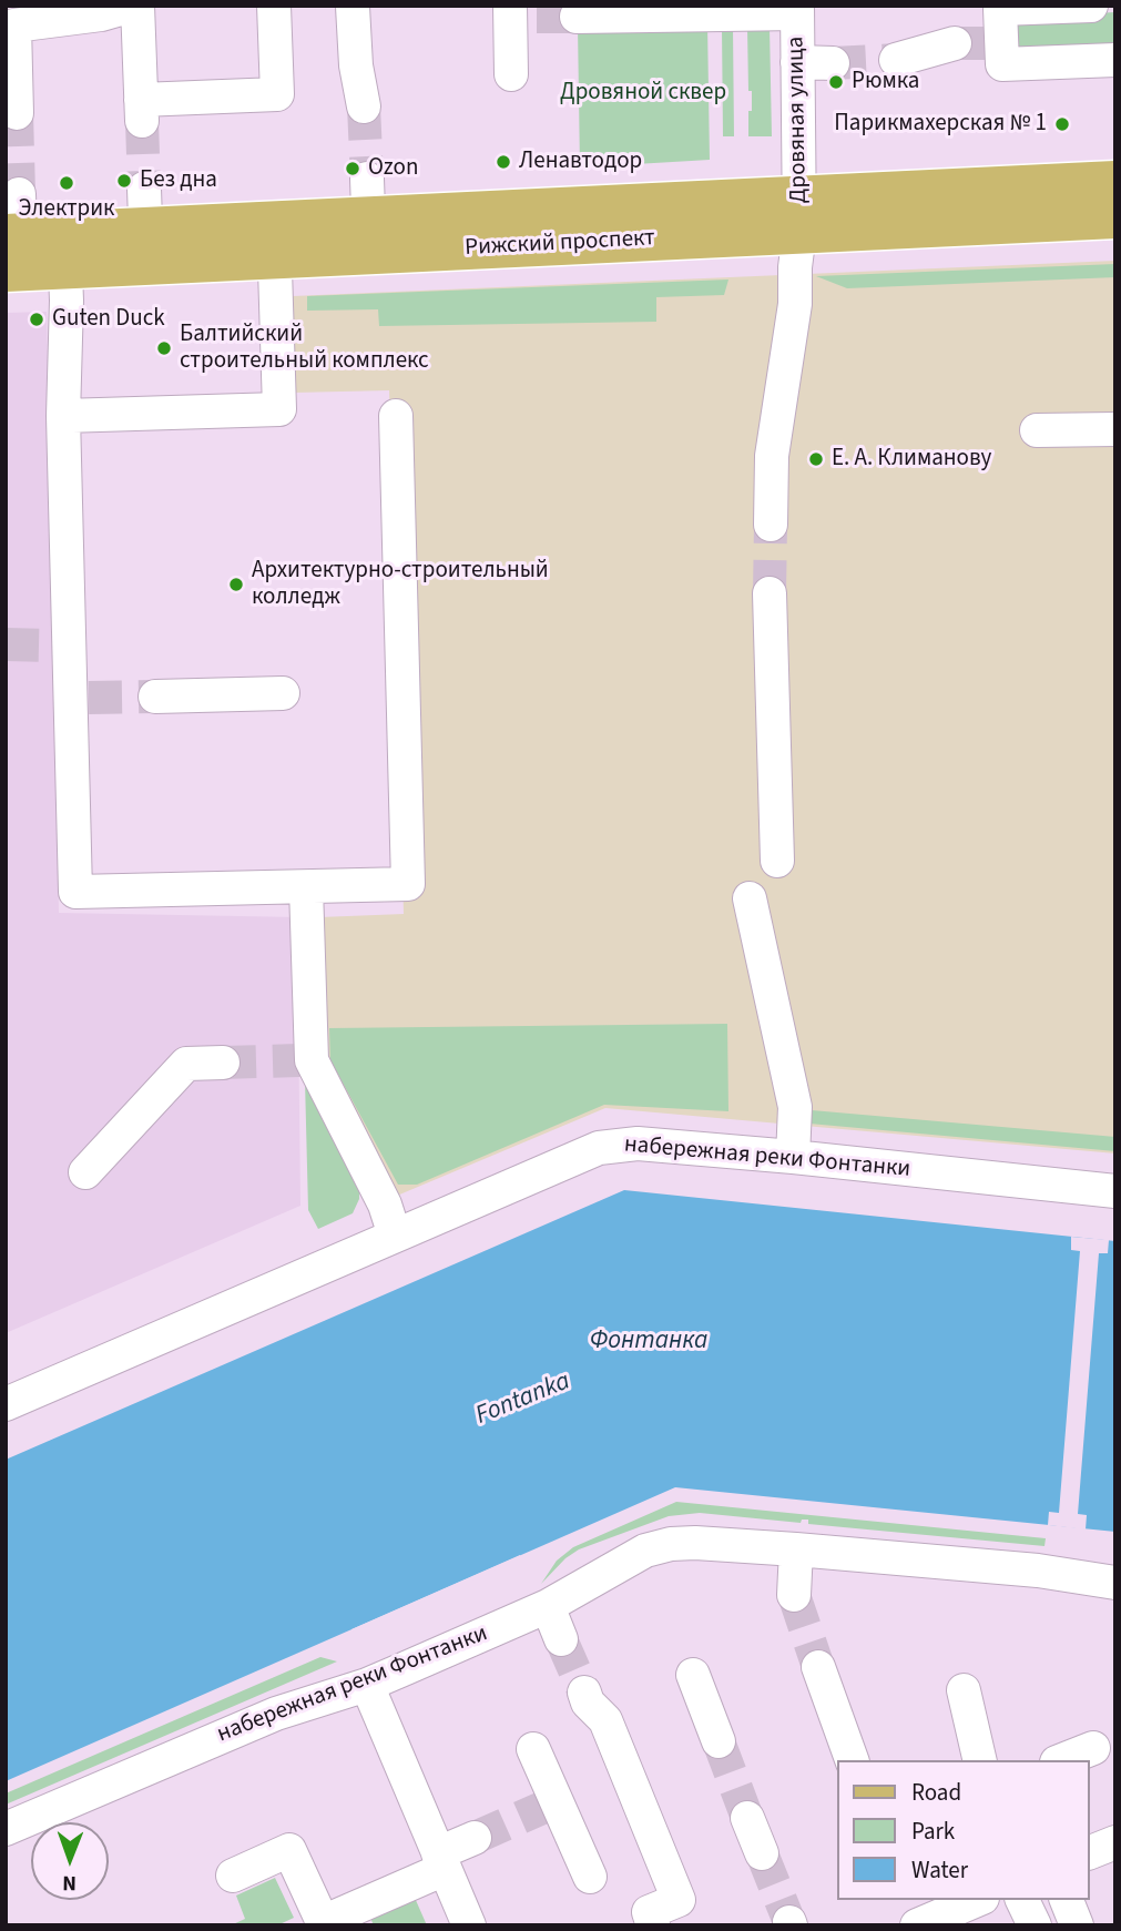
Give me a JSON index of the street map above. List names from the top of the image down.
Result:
{
  "streets": {
    "main road": ["Рижский проспект"],
    "street": ["Дровяная улица", "набережная реки Фонтанки"]
  },
  "crossings": [
    ["Дровяная улица", "Рижский проспект"]
  ],
  "water": ["Фонтанка", "Fontanka"],
  "parks": ["Дровяной сквер"],
  "places": [
    "Рюмка",
    "Парикмахерская № 1",
    "Ленавтодор",
    "Ozon",
    "Без дна",
    "Электрик",
    "Guten Duck",
    "Балтийский строительный комплекс",
    "Е. А. Климанову",
    "Архитектурно-строительный колледж"
  ],
  "legend": ["Road", "Park", "Water"],
  "north": "bottom"
}
